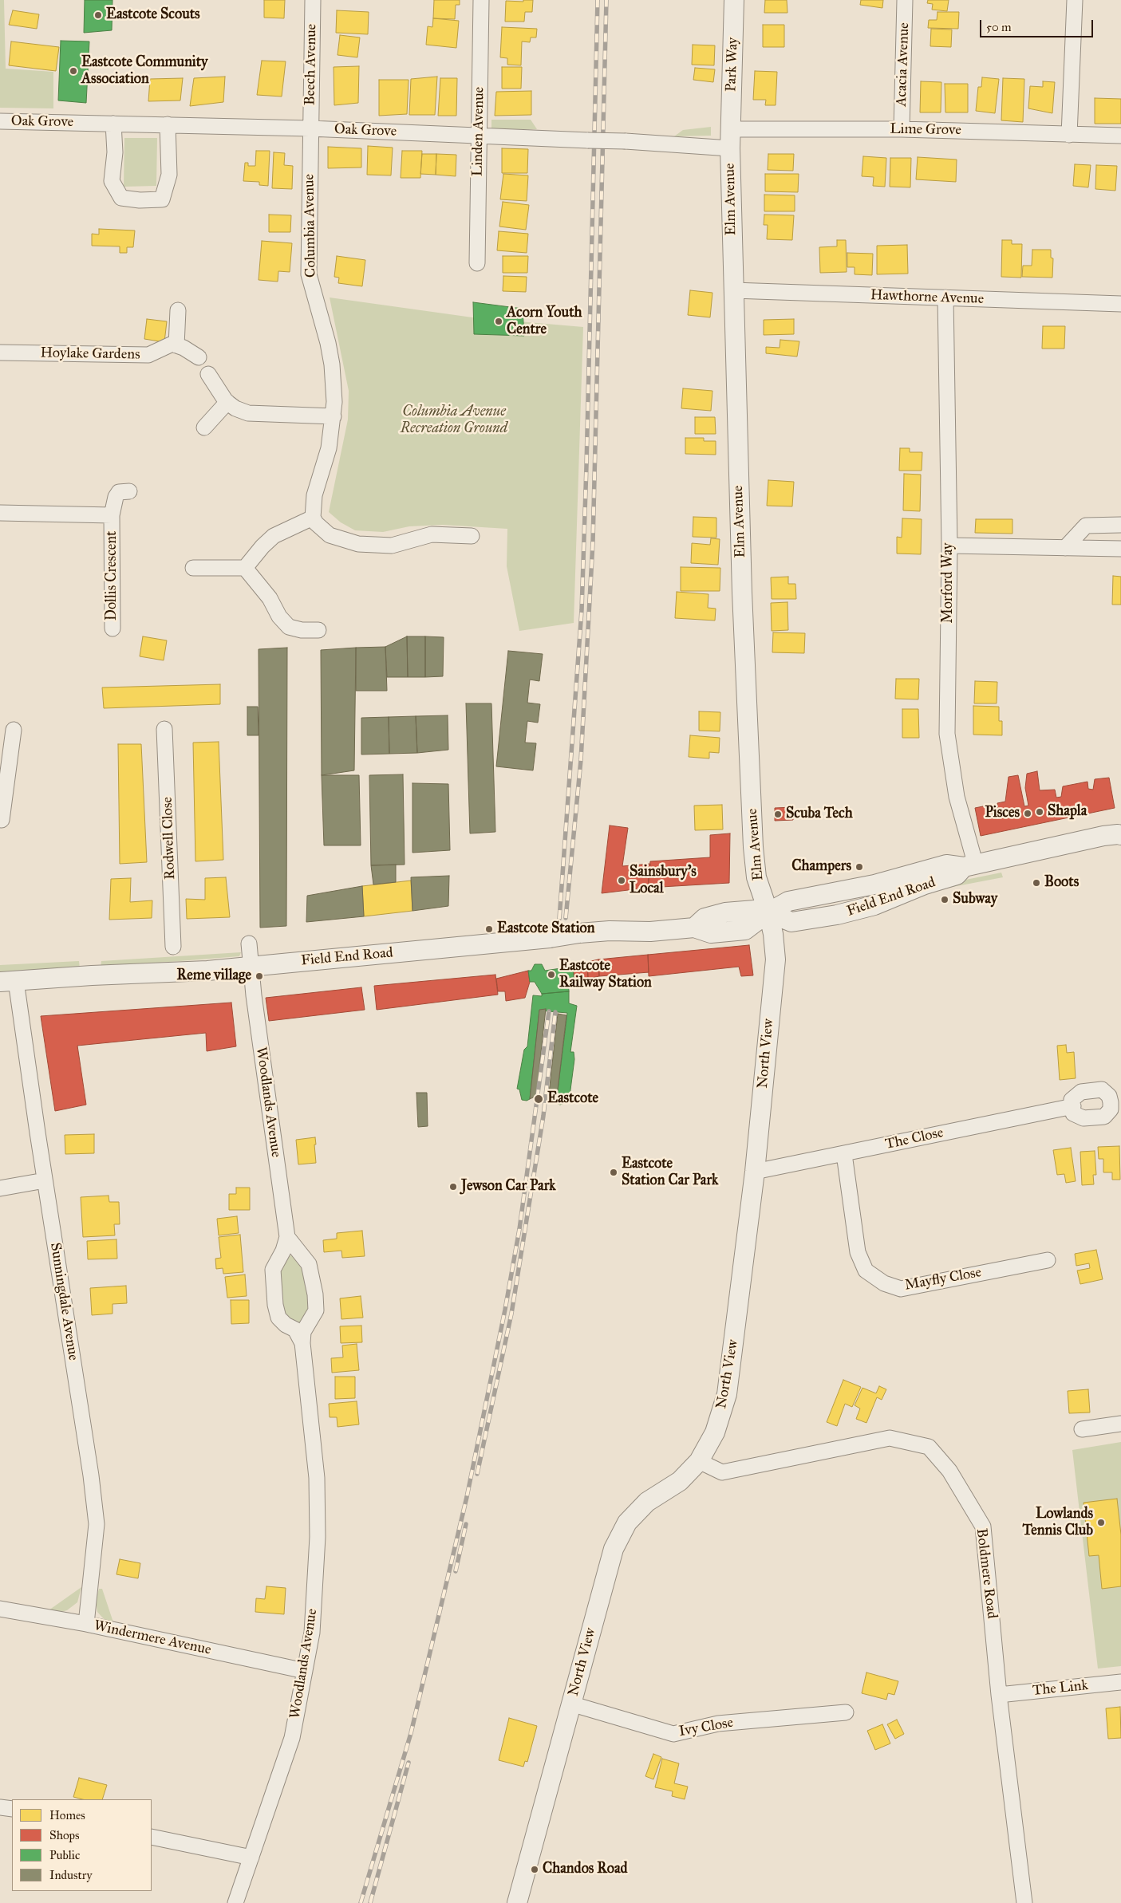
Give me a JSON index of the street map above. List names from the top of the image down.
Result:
{
  "streets": {
    "street": [
      "Beech Avenue",
      "Park Way",
      "Acacia Avenue",
      "Oak Grove",
      "Lime Grove",
      "Linden Avenue",
      "Elm Avenue",
      "Columbia Avenue",
      "Hawthorne Avenue",
      "Hoylake Gardens",
      "Dollis Crescent",
      "Morford Way",
      "Rodwell Close",
      "Field End Road",
      "North View",
      "Woodlands Avenue",
      "The Close",
      "Mayfly Close",
      "Sunningdale Avenue",
      "Boldmere Road",
      "Windermere Avenue",
      "The Link",
      "Ivy Close"
    ]
  },
  "crossings": [
    ["Beech Avenue", "Oak Grove"],
    ["Beech Avenue", "Columbia Avenue"],
    ["Park Way", "Lime Grove"],
    ["Park Way", "Elm Avenue"],
    ["Acacia Avenue", "Lime Grove"],
    ["Oak Grove", "Linden Avenue"],
    ["Oak Grove", "Elm Avenue"],
    ["Oak Grove", "Columbia Avenue"],
    ["Lime Grove", "Elm Avenue"],
    ["Elm Avenue", "Hawthorne Avenue"],
    ["Elm Avenue", "Field End Road"],
    ["Elm Avenue", "North View"],
    ["Hawthorne Avenue", "Morford Way"],
    ["Morford Way", "Field End Road"],
    ["Field End Road", "North View"],
    ["Field End Road", "Woodlands Avenue"],
    ["Field End Road", "Sunningdale Avenue"],
    ["North View", "The Close"],
    ["North View", "Boldmere Road"],
    ["North View", "Ivy Close"],
    ["Woodlands Avenue", "Windermere Avenue"],
    ["The Close", "Mayfly Close"],
    ["Sunningdale Avenue", "Windermere Avenue"],
    ["Boldmere Road", "The Link"]
  ],
  "parks": ["Columbia Avenue Recreation Ground"],
  "places": [
    "Eastcote Scouts",
    "Eastcote Community Association",
    "Acorn Youth Centre",
    "Shapla",
    "Pisces",
    "Scuba Tech",
    "Champers",
    "Sainsbury's Local",
    "Boots",
    "Subway",
    "Eastcote Station",
    "Eastcote Railway Station",
    "Reme village",
    "Eastcote",
    "Eastcote Station Car Park",
    "Jewson Car Park",
    "Lowlands Tennis Club",
    "Chandos Road"
  ],
  "legend": [
    "Homes",
    "Shops",
    "Public",
    "Industry"
  ],
  "scale_bar": "50 m"
}
